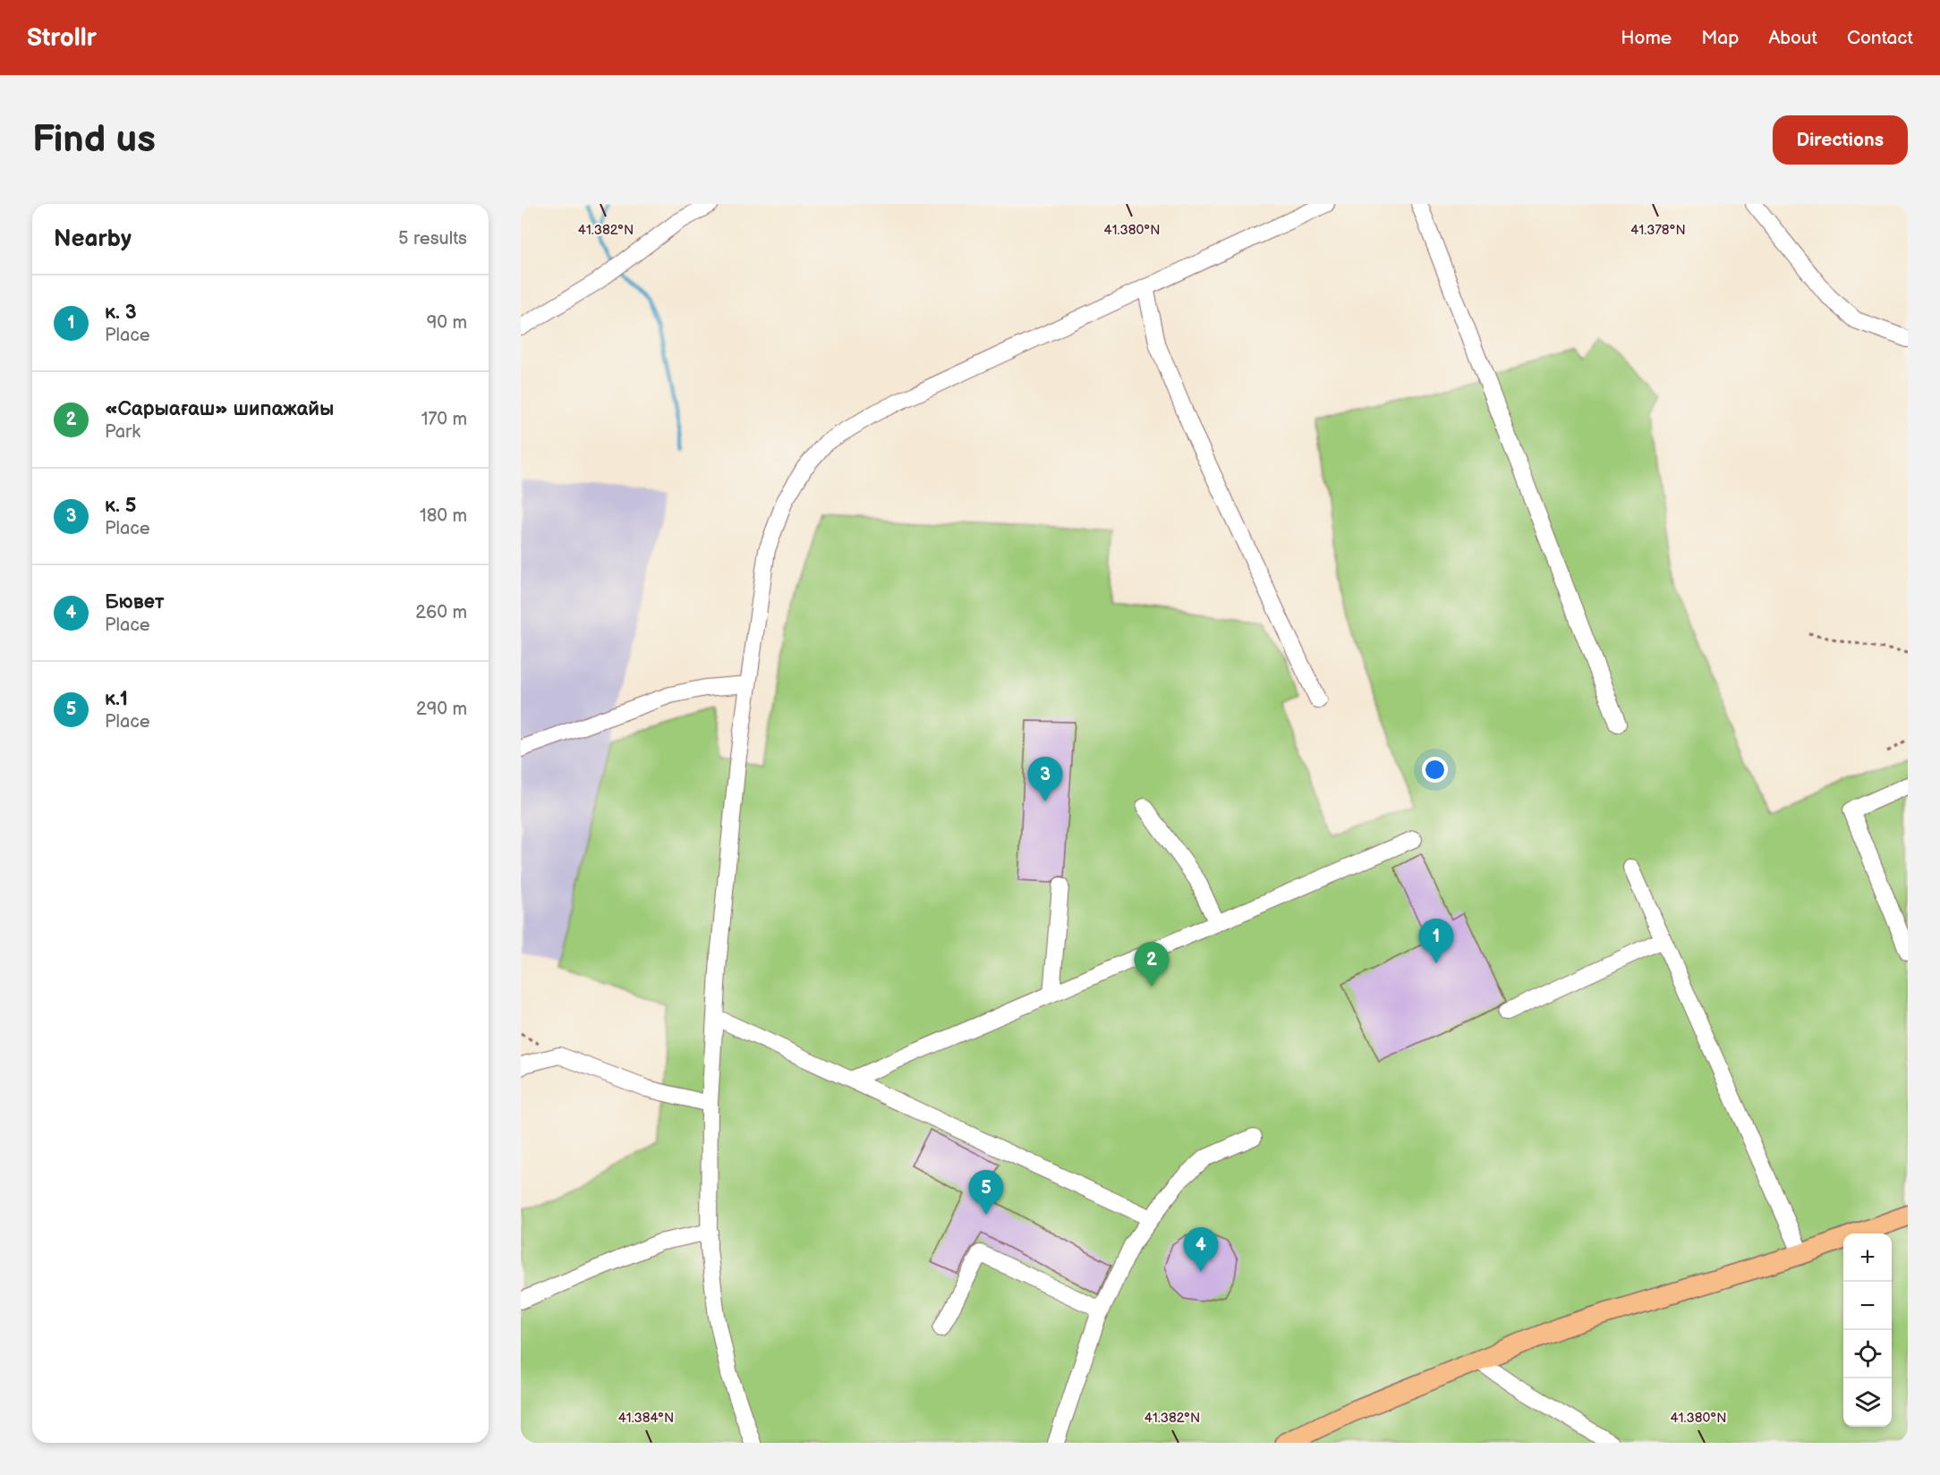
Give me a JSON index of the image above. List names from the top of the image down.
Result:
{
  "page": {
    "header": "Strollr",
    "nav": [
      "Home",
      "Map",
      "About",
      "Contact"
    ],
    "buttons": "Directions",
    "title": "Find us",
    "heading": ["Nearby", "5 results"],
    "list": [
      {
        "mark": "1",
        "name": "к. 3",
        "note": "Place",
        "value": "90 m"
      },
      {
        "mark": "2",
        "name": "«Сарыағаш» шипажайы",
        "note": "Park",
        "value": "170 m"
      },
      {
        "mark": "3",
        "name": "к. 5",
        "note": "Place",
        "value": "180 m"
      },
      {
        "mark": "4",
        "name": "Бювет",
        "note": "Place",
        "value": "260 m"
      },
      {
        "mark": "5",
        "name": "к.1",
        "note": "Place",
        "value": "290 m"
      }
    ],
    "pins": [
      "3",
      "1",
      "2",
      "5",
      "4"
    ],
    "map_buttons": ["+", "−"]
  },
  "coordinates": [
    "41.382°N",
    "41.380°N",
    "41.378°N",
    "41.384°N"
  ]
}
